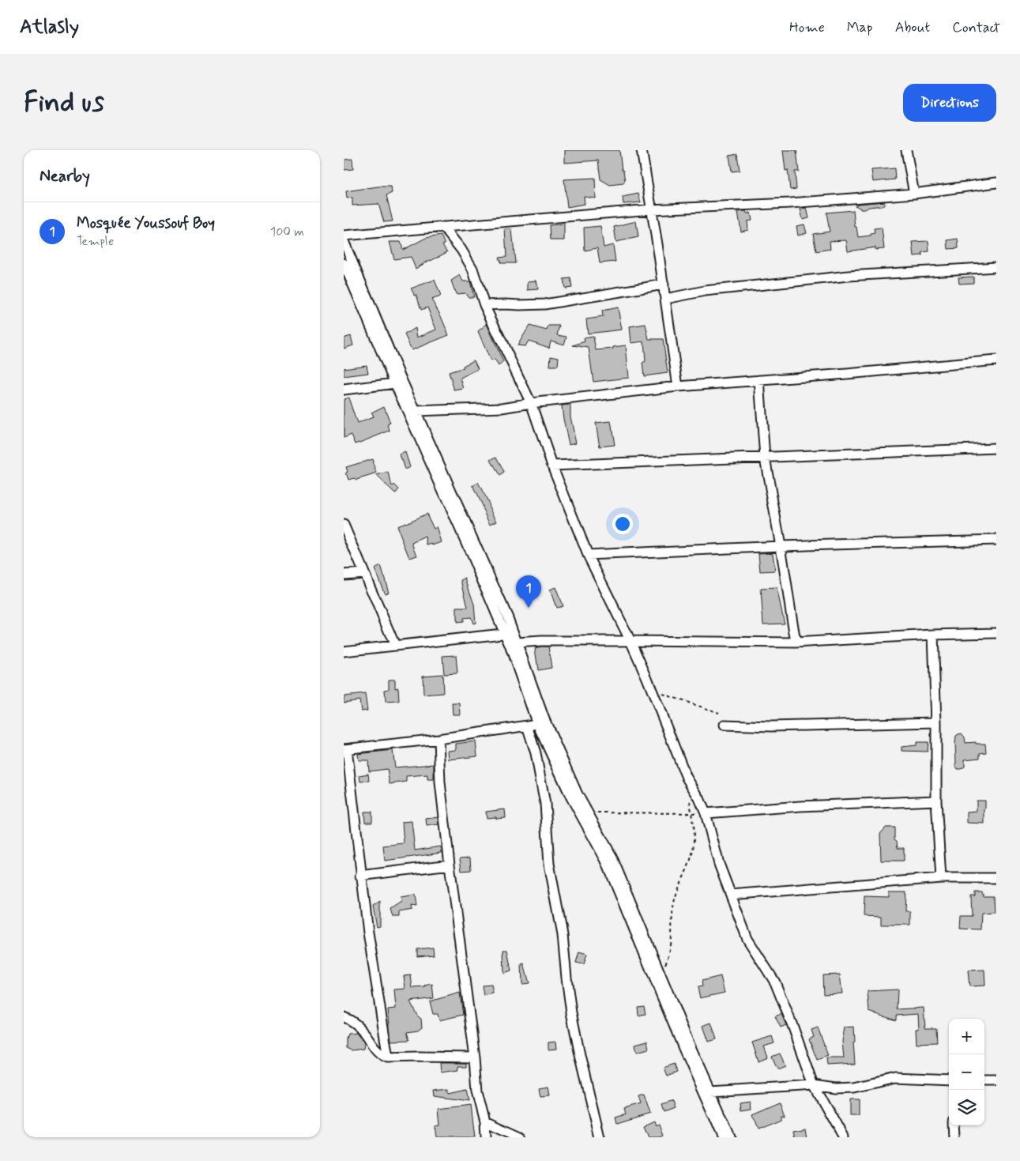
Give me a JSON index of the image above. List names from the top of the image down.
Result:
{
  "page": {
    "header": "Atlasly",
    "nav": [
      "Home",
      "Map",
      "About",
      "Contact"
    ],
    "buttons": "Directions",
    "title": "Find us",
    "heading": "Nearby",
    "list": [
      {
        "mark": "1",
        "name": "Mosquée Youssouf Boy",
        "note": "Temple",
        "value": "100 m"
      }
    ],
    "pins": "1",
    "map_buttons": ["+", "−"]
  }
}
